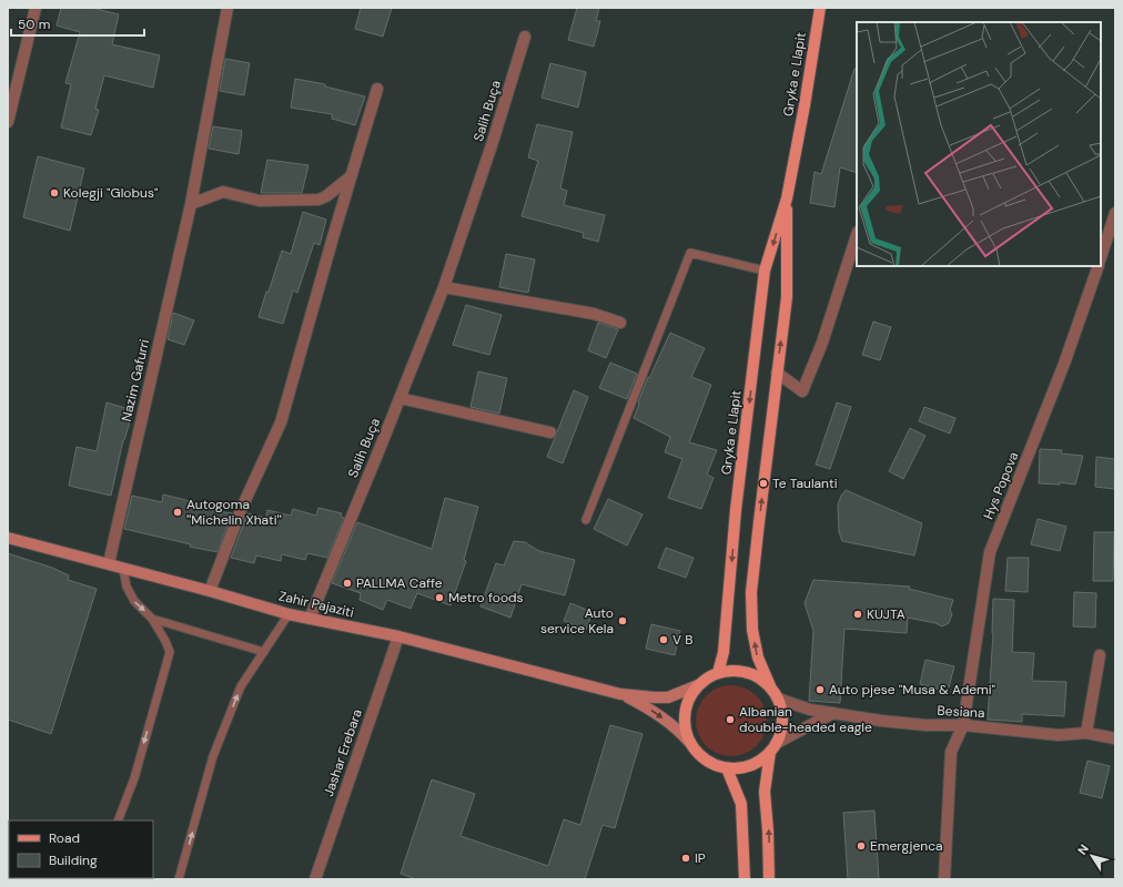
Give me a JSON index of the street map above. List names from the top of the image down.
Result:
{
  "streets": {
    "main road": ["Gryka e Llapit", "Zahir Pajaziti"],
    "street": [
      "Salih Buça",
      "Nazim Gafurri",
      "Hys Popova",
      "Besiana",
      "Jashar Erebara"
    ]
  },
  "crossings": [
    ["Gryka e Llapit", "Zahir Pajaziti"],
    ["Gryka e Llapit", "Besiana"],
    ["Salih Buça", "Zahir Pajaziti"],
    ["Nazim Gafurri", "Zahir Pajaziti"],
    ["Hys Popova", "Besiana"],
    ["Zahir Pajaziti", "Besiana"],
    ["Zahir Pajaziti", "Jashar Erebara"]
  ],
  "places": [
    "Kolegji \"Globus\"",
    "Te Taulanti",
    "Autogoma ʺMichelin Xhatiʺ",
    "PALLMA Caffe",
    "Metro foods",
    "KUJTA",
    "Auto service Kela",
    "V B",
    "Auto pjese \"Musa & Ademi\"",
    "Albanian double-headed eagle",
    "Emergjenca",
    "IP"
  ],
  "legend": ["Road", "Building"],
  "scale_bar": "50 m",
  "north": "top left"
}
